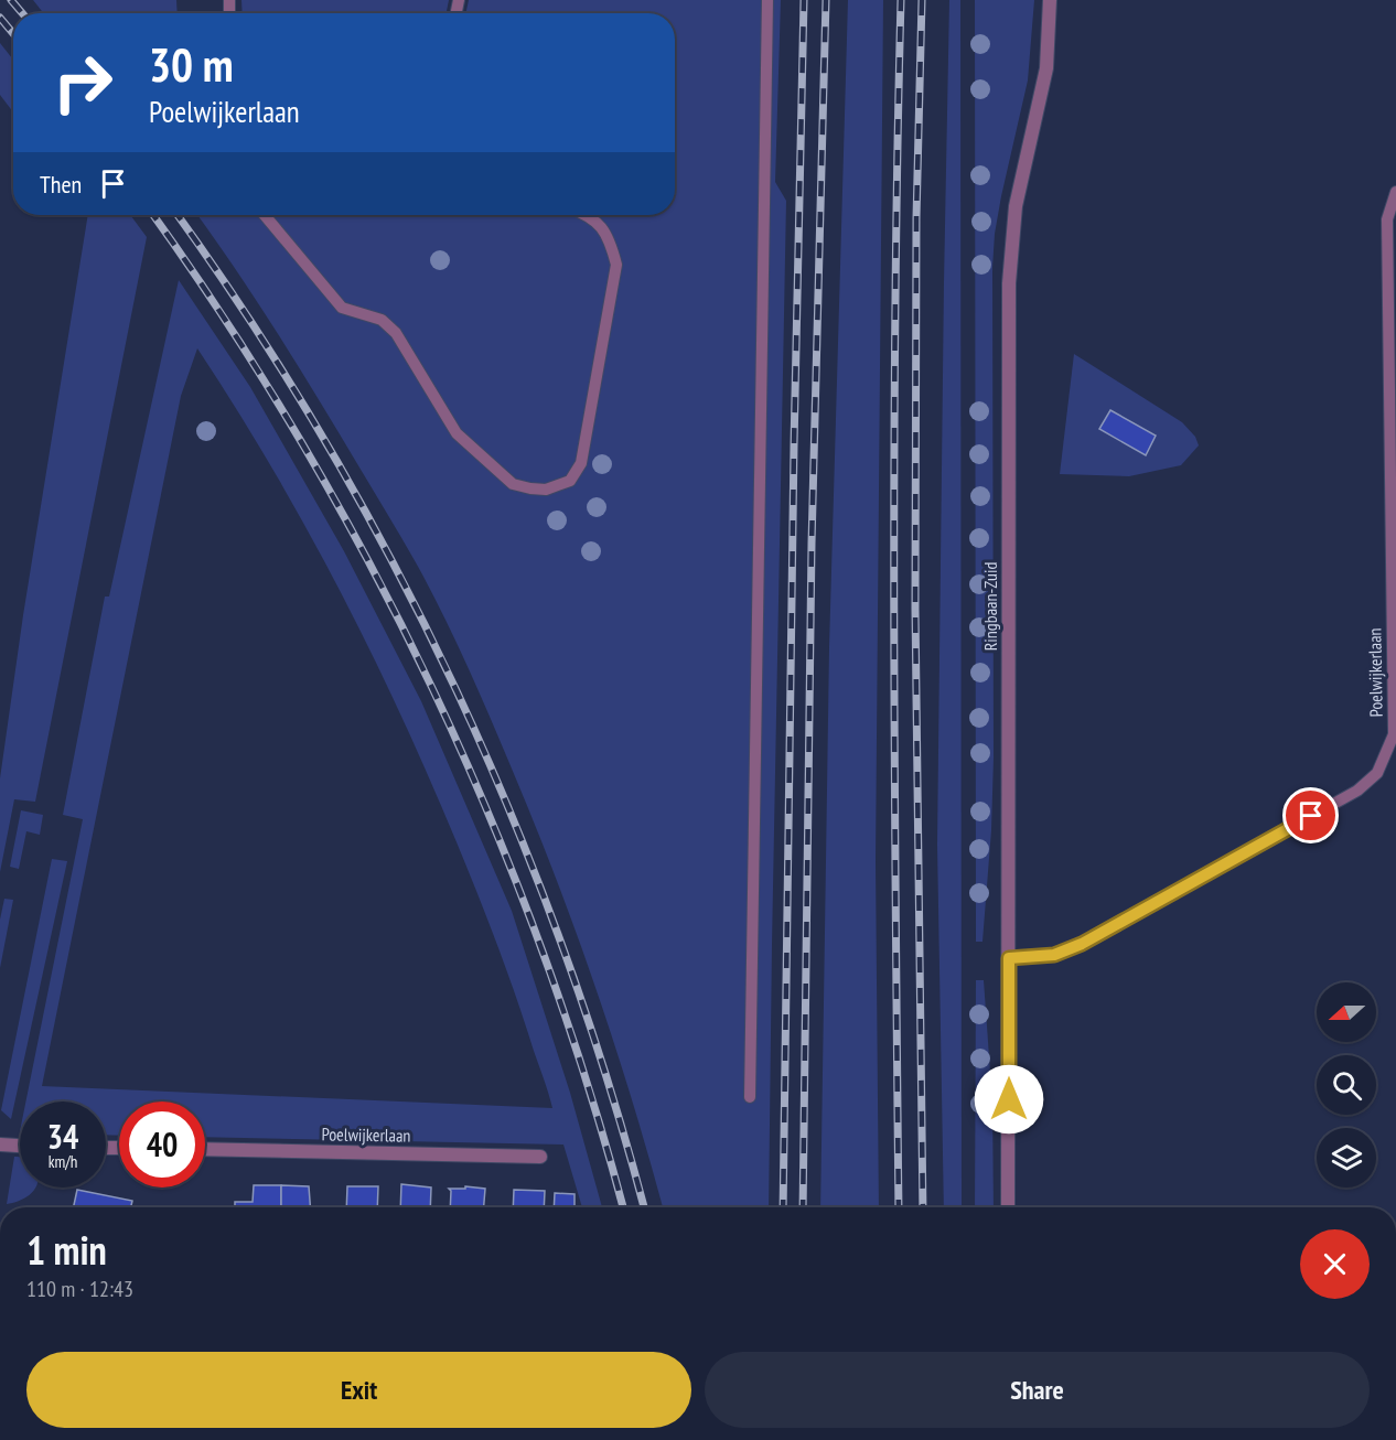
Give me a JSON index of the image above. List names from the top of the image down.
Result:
{
  "streets": {
    "street": ["Ringbaan-Zuid", "Poelwijkerlaan"]
  },
  "crossings": [
    ["Ringbaan-Zuid", "Poelwijkerlaan"]
  ],
  "north": "left",
  "page": {
    "turn": ["30 m", "Poelwijkerlaan"],
    "then": "Then",
    "speed": "34 km/h",
    "limit": "40",
    "heading": ["1 min", "110 m · 12:43"],
    "buttons": ["Exit", "Share"]
  }
}
